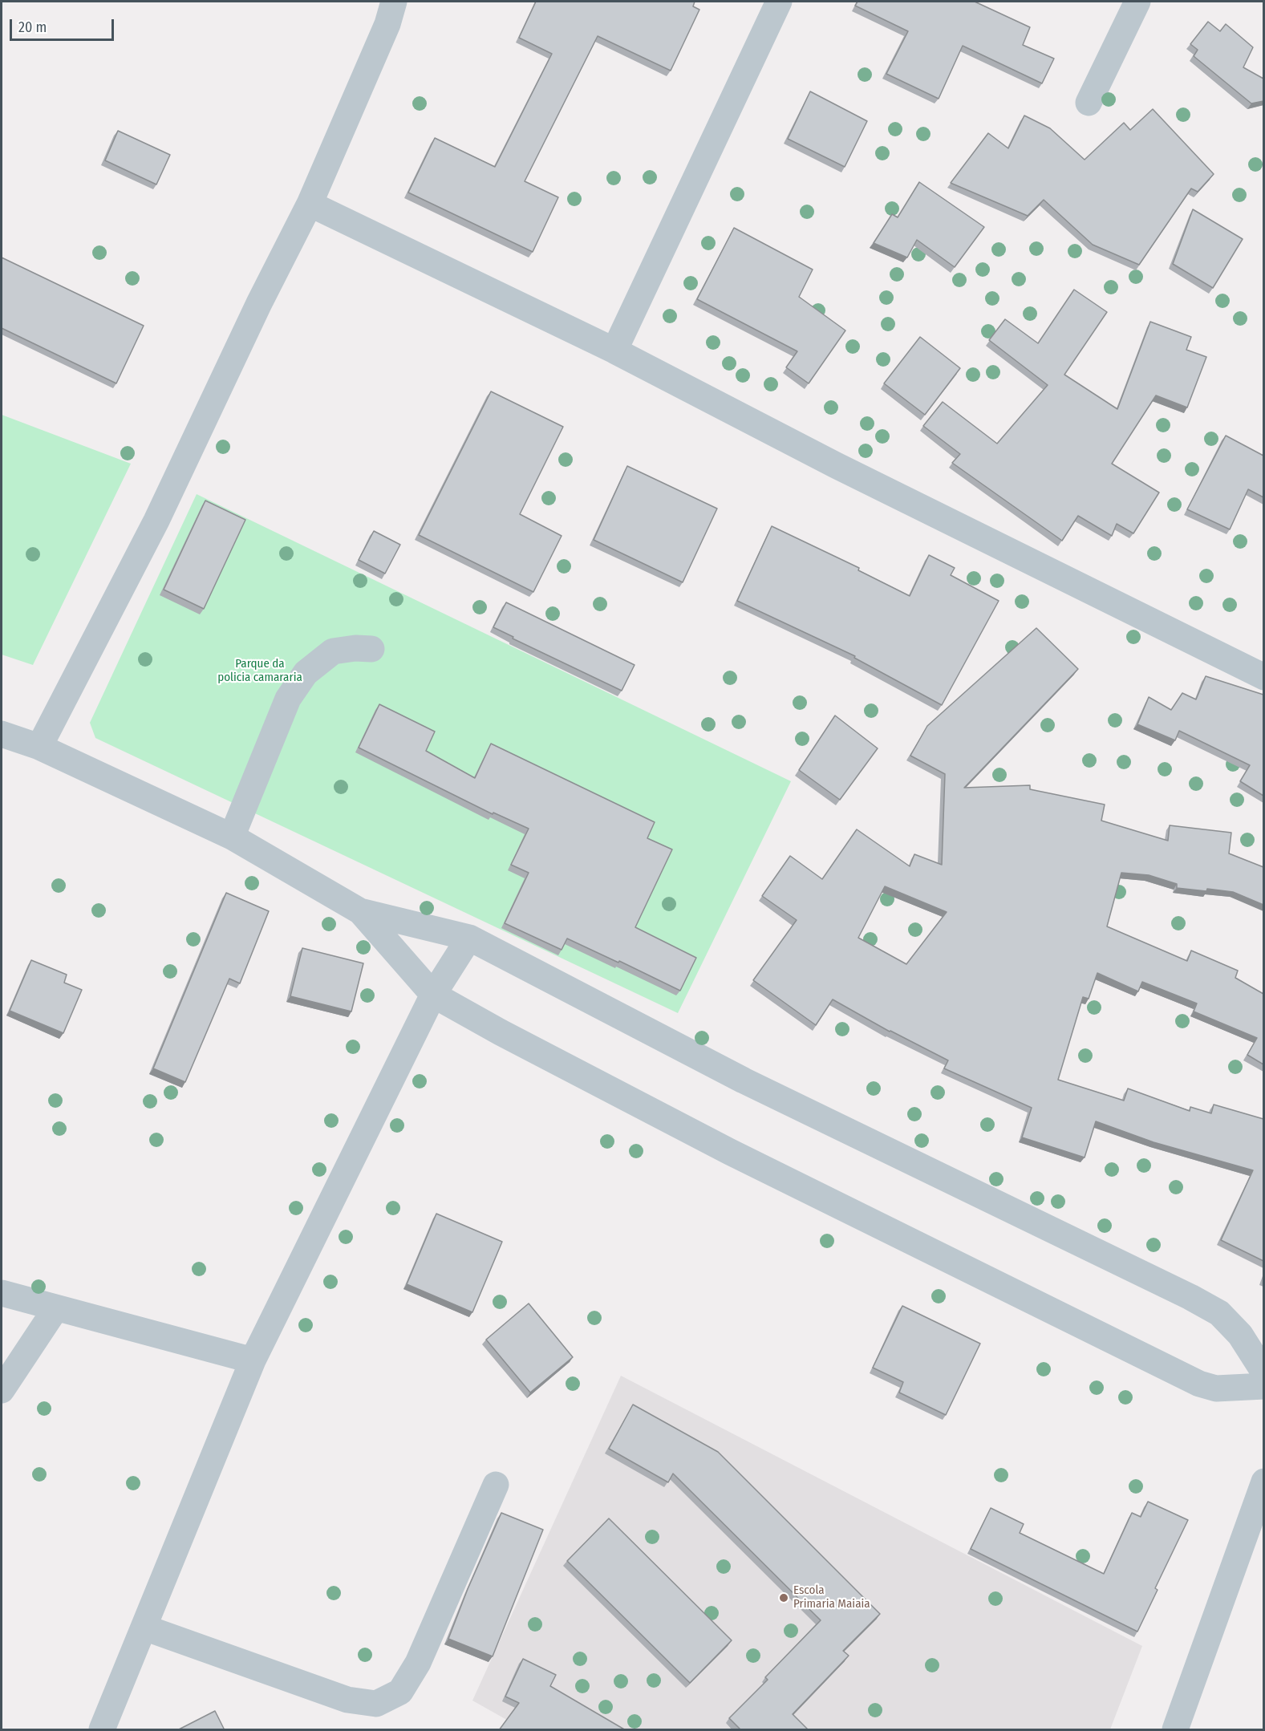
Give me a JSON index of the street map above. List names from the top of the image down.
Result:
{
  "parks": ["Parque da policia camararia"],
  "places": ["Escola Primaria Maiaia"],
  "scale_bar": "20 m"
}
